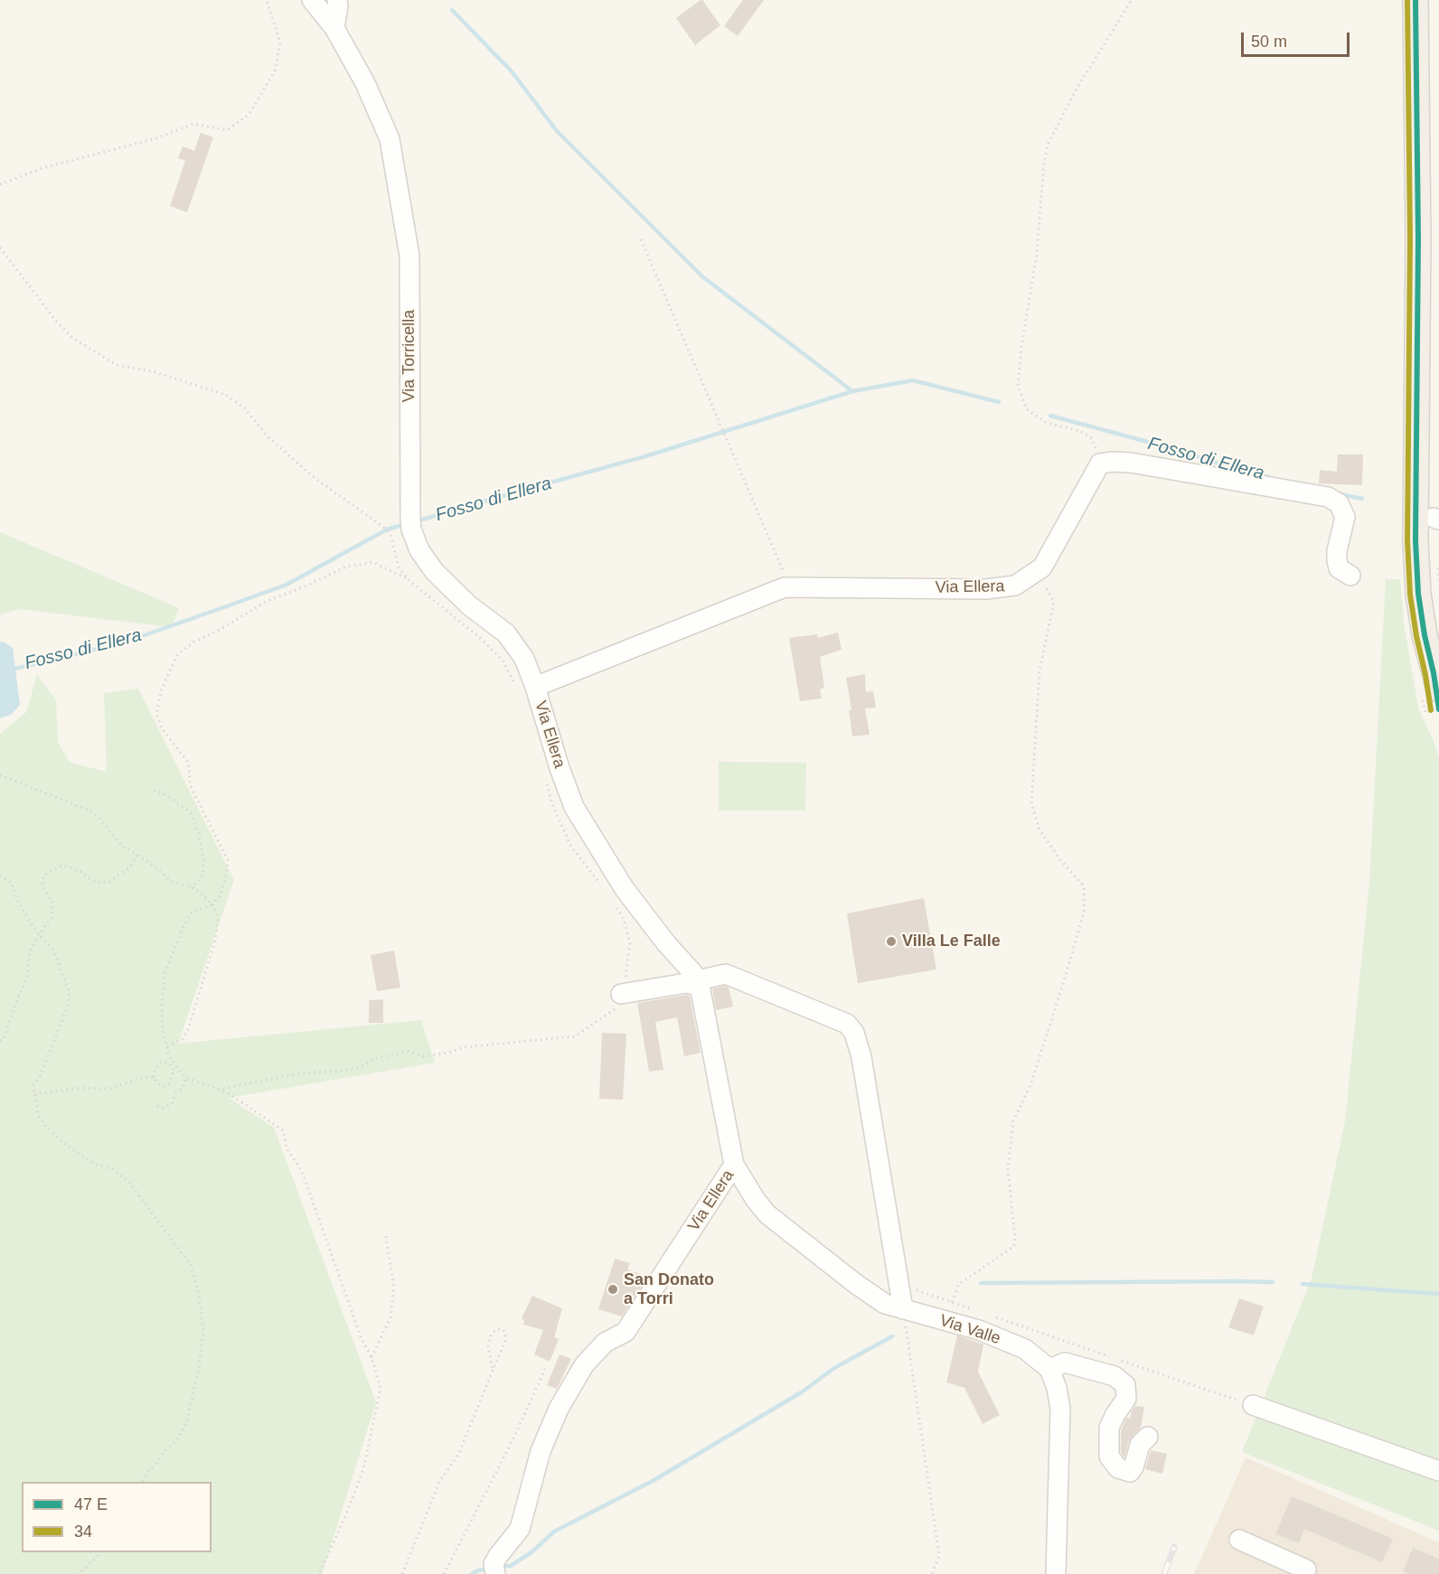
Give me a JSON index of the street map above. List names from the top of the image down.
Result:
{
  "streets": {
    "street": ["Via Torricella", "Via Ellera", "Via Valle"]
  },
  "crossings": [
    ["Via Torricella", "Via Ellera"],
    ["Via Ellera", "Via Valle"]
  ],
  "water": ["Fosso di Ellera"],
  "places": ["Villa Le Falle", "San Donato a Torri"],
  "lines": ["transit line 34"],
  "legend": ["47 E", "34"],
  "scale_bar": "50 m"
}
